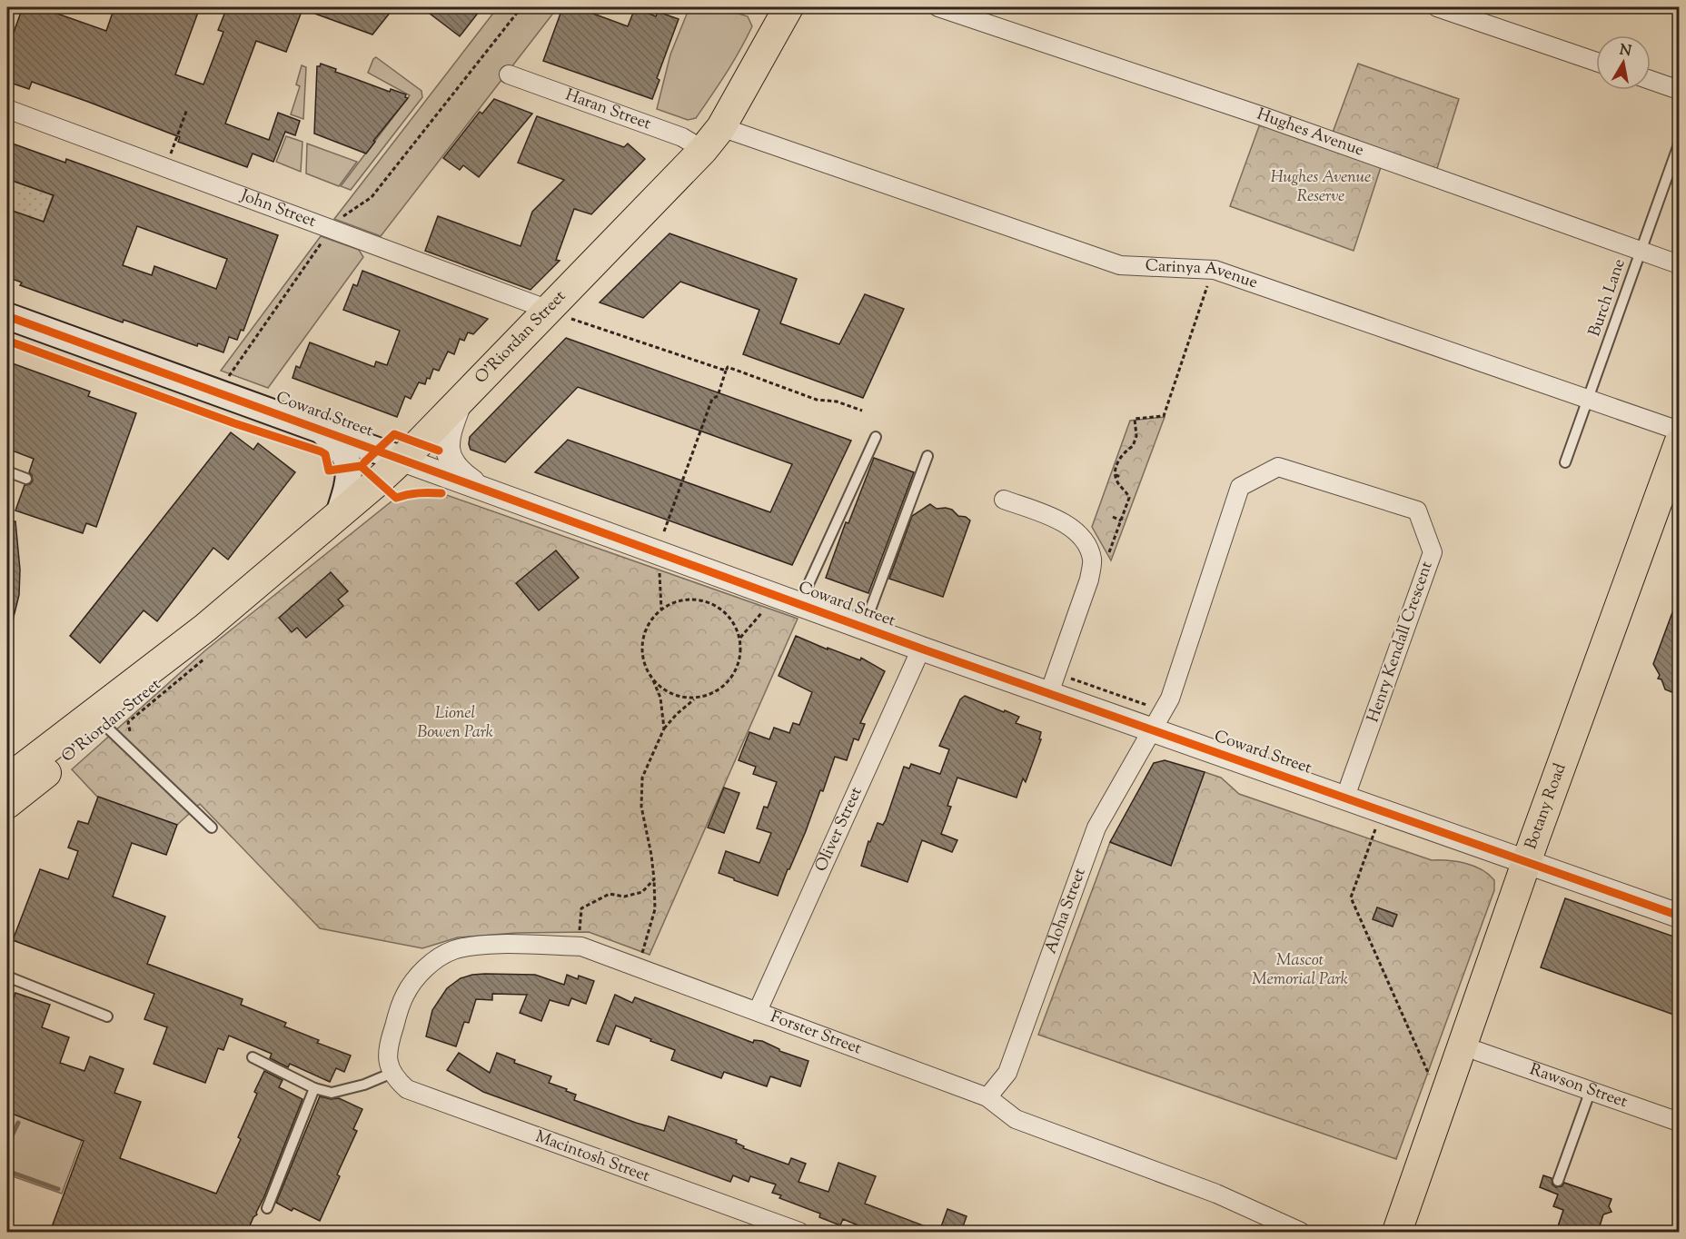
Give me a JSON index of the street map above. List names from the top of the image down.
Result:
{
  "streets": {
    "main road": ["O'Riordan Street", "Coward Street", "Botany Road"],
    "street": [
      "Haran Street",
      "Hughes Avenue",
      "John Street",
      "Carinya Avenue",
      "Henry Kendall Crescent",
      "Oliver Street",
      "Aloha Street",
      "Forster Street",
      "Rawson Street",
      "Macintosh Street"
    ],
    "lane": ["Burch Lane"]
  },
  "crossings": [
    ["Haran Street", "O'Riordan Street"],
    ["Hughes Avenue", "Burch Lane"],
    ["John Street", "O'Riordan Street"],
    ["Carinya Avenue", "Burch Lane"],
    ["Carinya Avenue", "O'Riordan Street"],
    ["O'Riordan Street", "Coward Street"],
    ["Coward Street", "Henry Kendall Crescent"],
    ["Coward Street", "Botany Road"],
    ["Coward Street", "Oliver Street"],
    ["Coward Street", "Aloha Street"],
    ["Henry Kendall Crescent", "Aloha Street"],
    ["Botany Road", "Rawson Street"],
    ["Oliver Street", "Forster Street"],
    ["Aloha Street", "Forster Street"],
    ["Forster Street", "Macintosh Street"]
  ],
  "parks": ["Hughes Avenue Reserve", "Lionel Bowen Park", "Mascot Memorial Park"],
  "north": "top"
}
